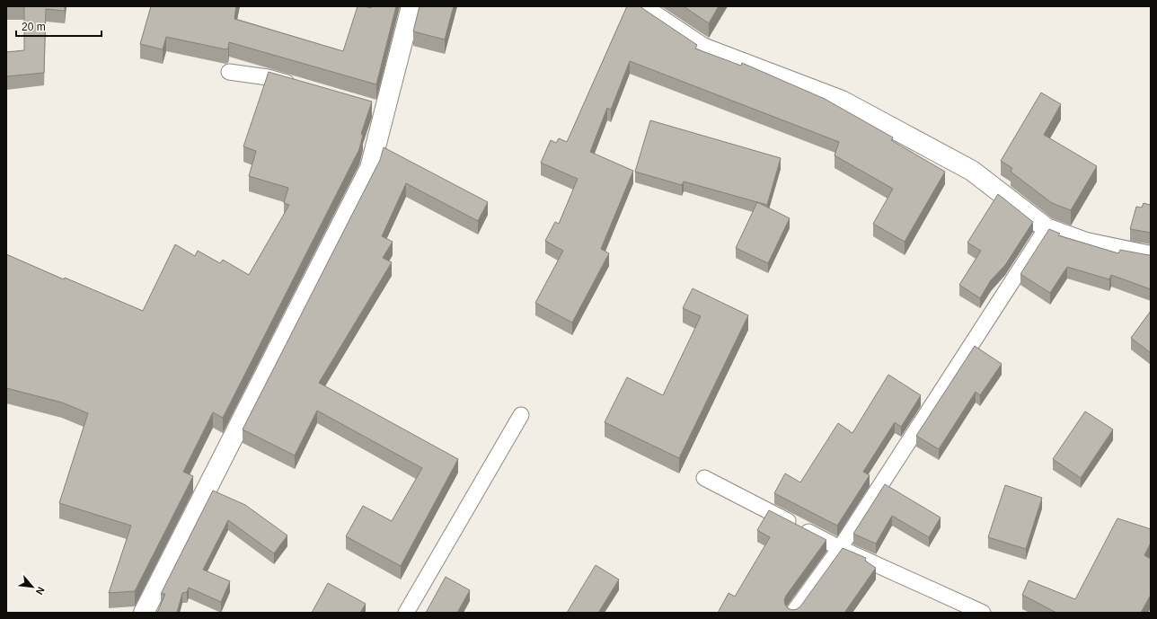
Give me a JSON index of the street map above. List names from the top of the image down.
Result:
{
  "scale_bar": "20 m",
  "north": "bottom right"
}
